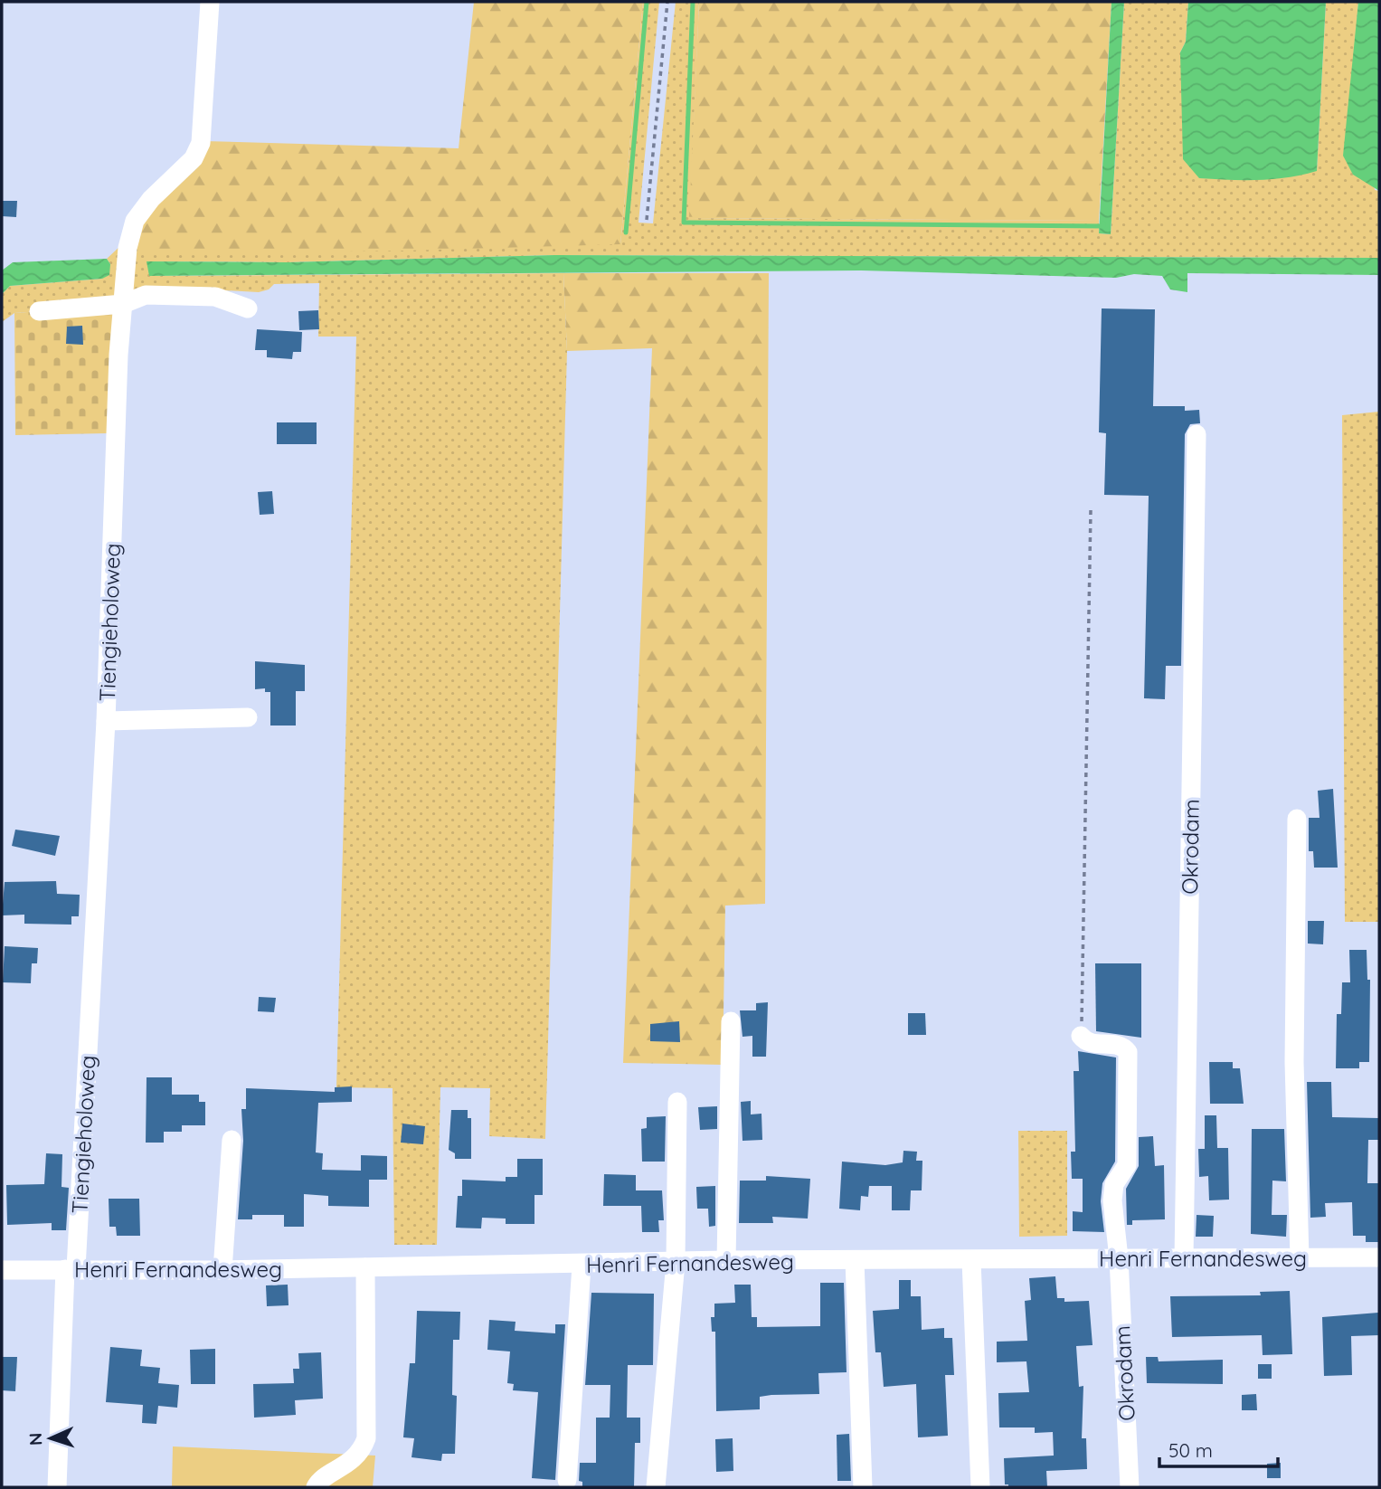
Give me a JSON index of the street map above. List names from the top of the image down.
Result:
{
  "streets": {
    "street": ["Tiengieholoweg", "Okrodam", "Henri Fernandesweg"]
  },
  "crossings": [
    ["Tiengieholoweg", "Henri Fernandesweg"],
    ["Okrodam", "Henri Fernandesweg"]
  ],
  "scale_bar": "50 m",
  "north": "left"
}
